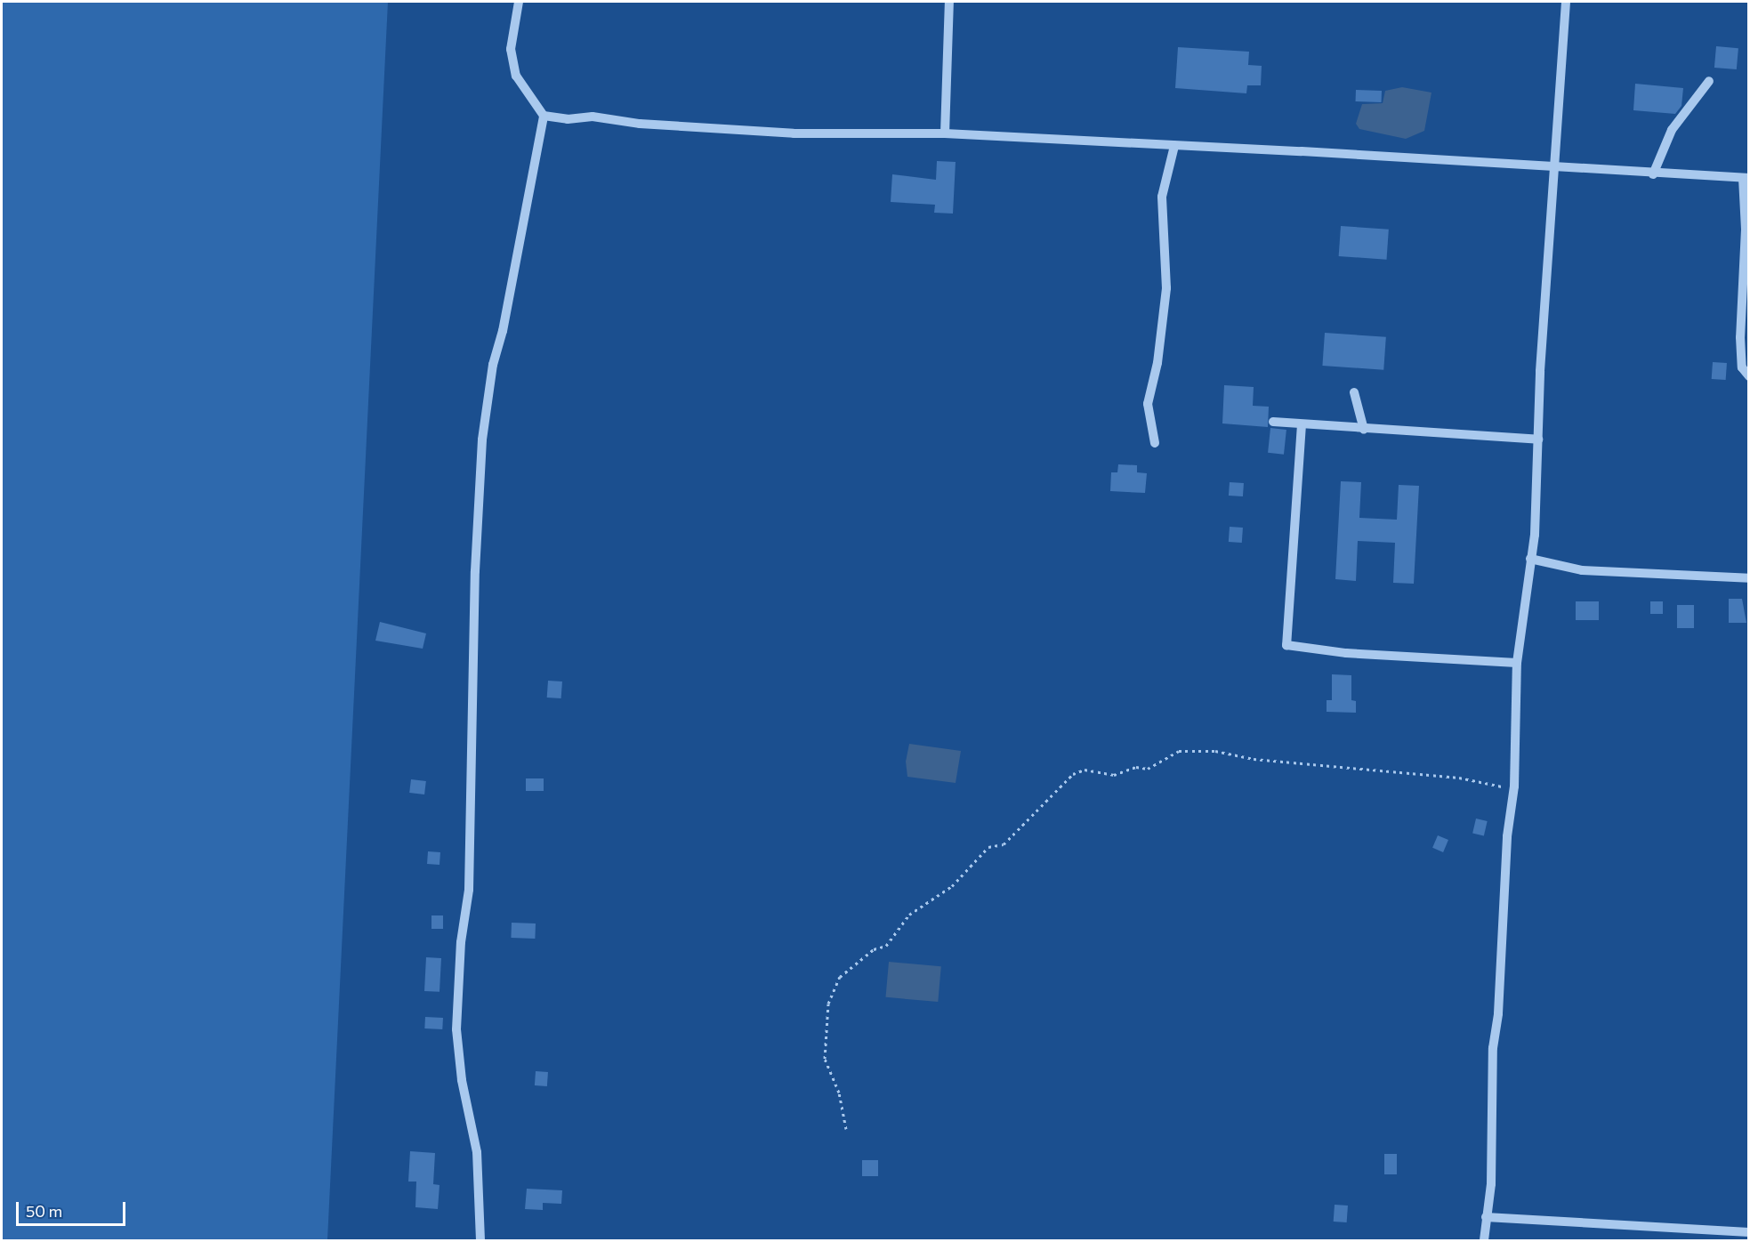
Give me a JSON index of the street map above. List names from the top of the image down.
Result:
{
  "scale_bar": "50 m"
}
